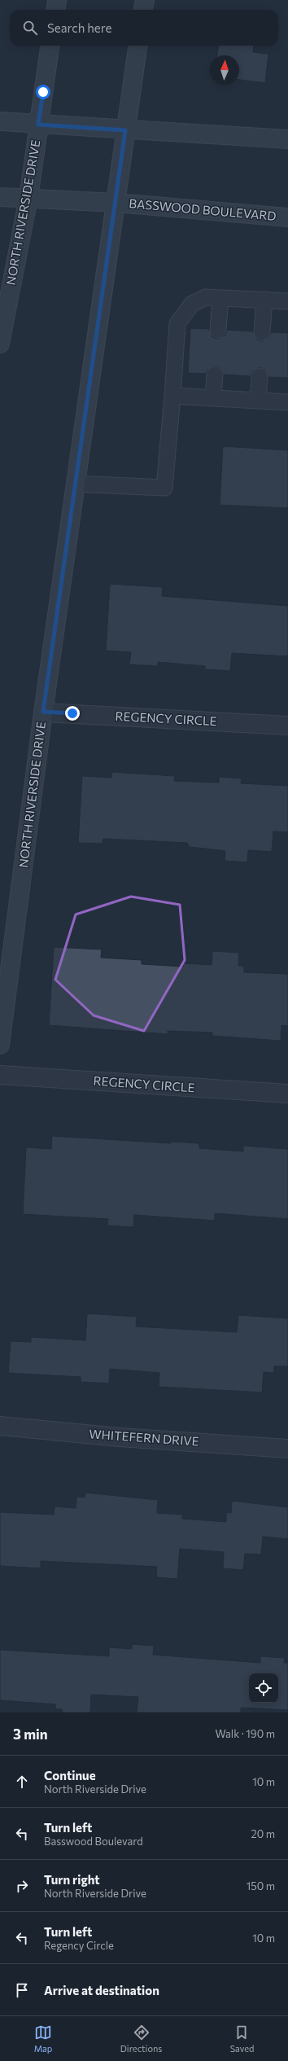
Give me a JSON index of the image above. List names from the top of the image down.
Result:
{
  "streets": {
    "main road": ["BASSWOOD BOULEVARD", "NORTH RIVERSIDE DRIVE"],
    "street": ["REGENCY CIRCLE", "WHITEFERN DRIVE"]
  },
  "crossings": [
    ["BASSWOOD BOULEVARD", "NORTH RIVERSIDE DRIVE"],
    ["NORTH RIVERSIDE DRIVE", "REGENCY CIRCLE"]
  ],
  "north": "top",
  "page": {
    "search": "Search here",
    "heading": ["3 min", "Walk · 190 m"],
    "list": [
      ["Continue", "North Riverside Drive", "10 m"],
      ["Turn left", "Basswood Boulevard", "20 m"],
      ["Turn right", "North Riverside Drive", "150 m"],
      ["Turn left", "Regency Circle", "10 m"],
      "Arrive at destination"
    ],
    "nav": ["Map", "Directions", "Saved"]
  }
}
